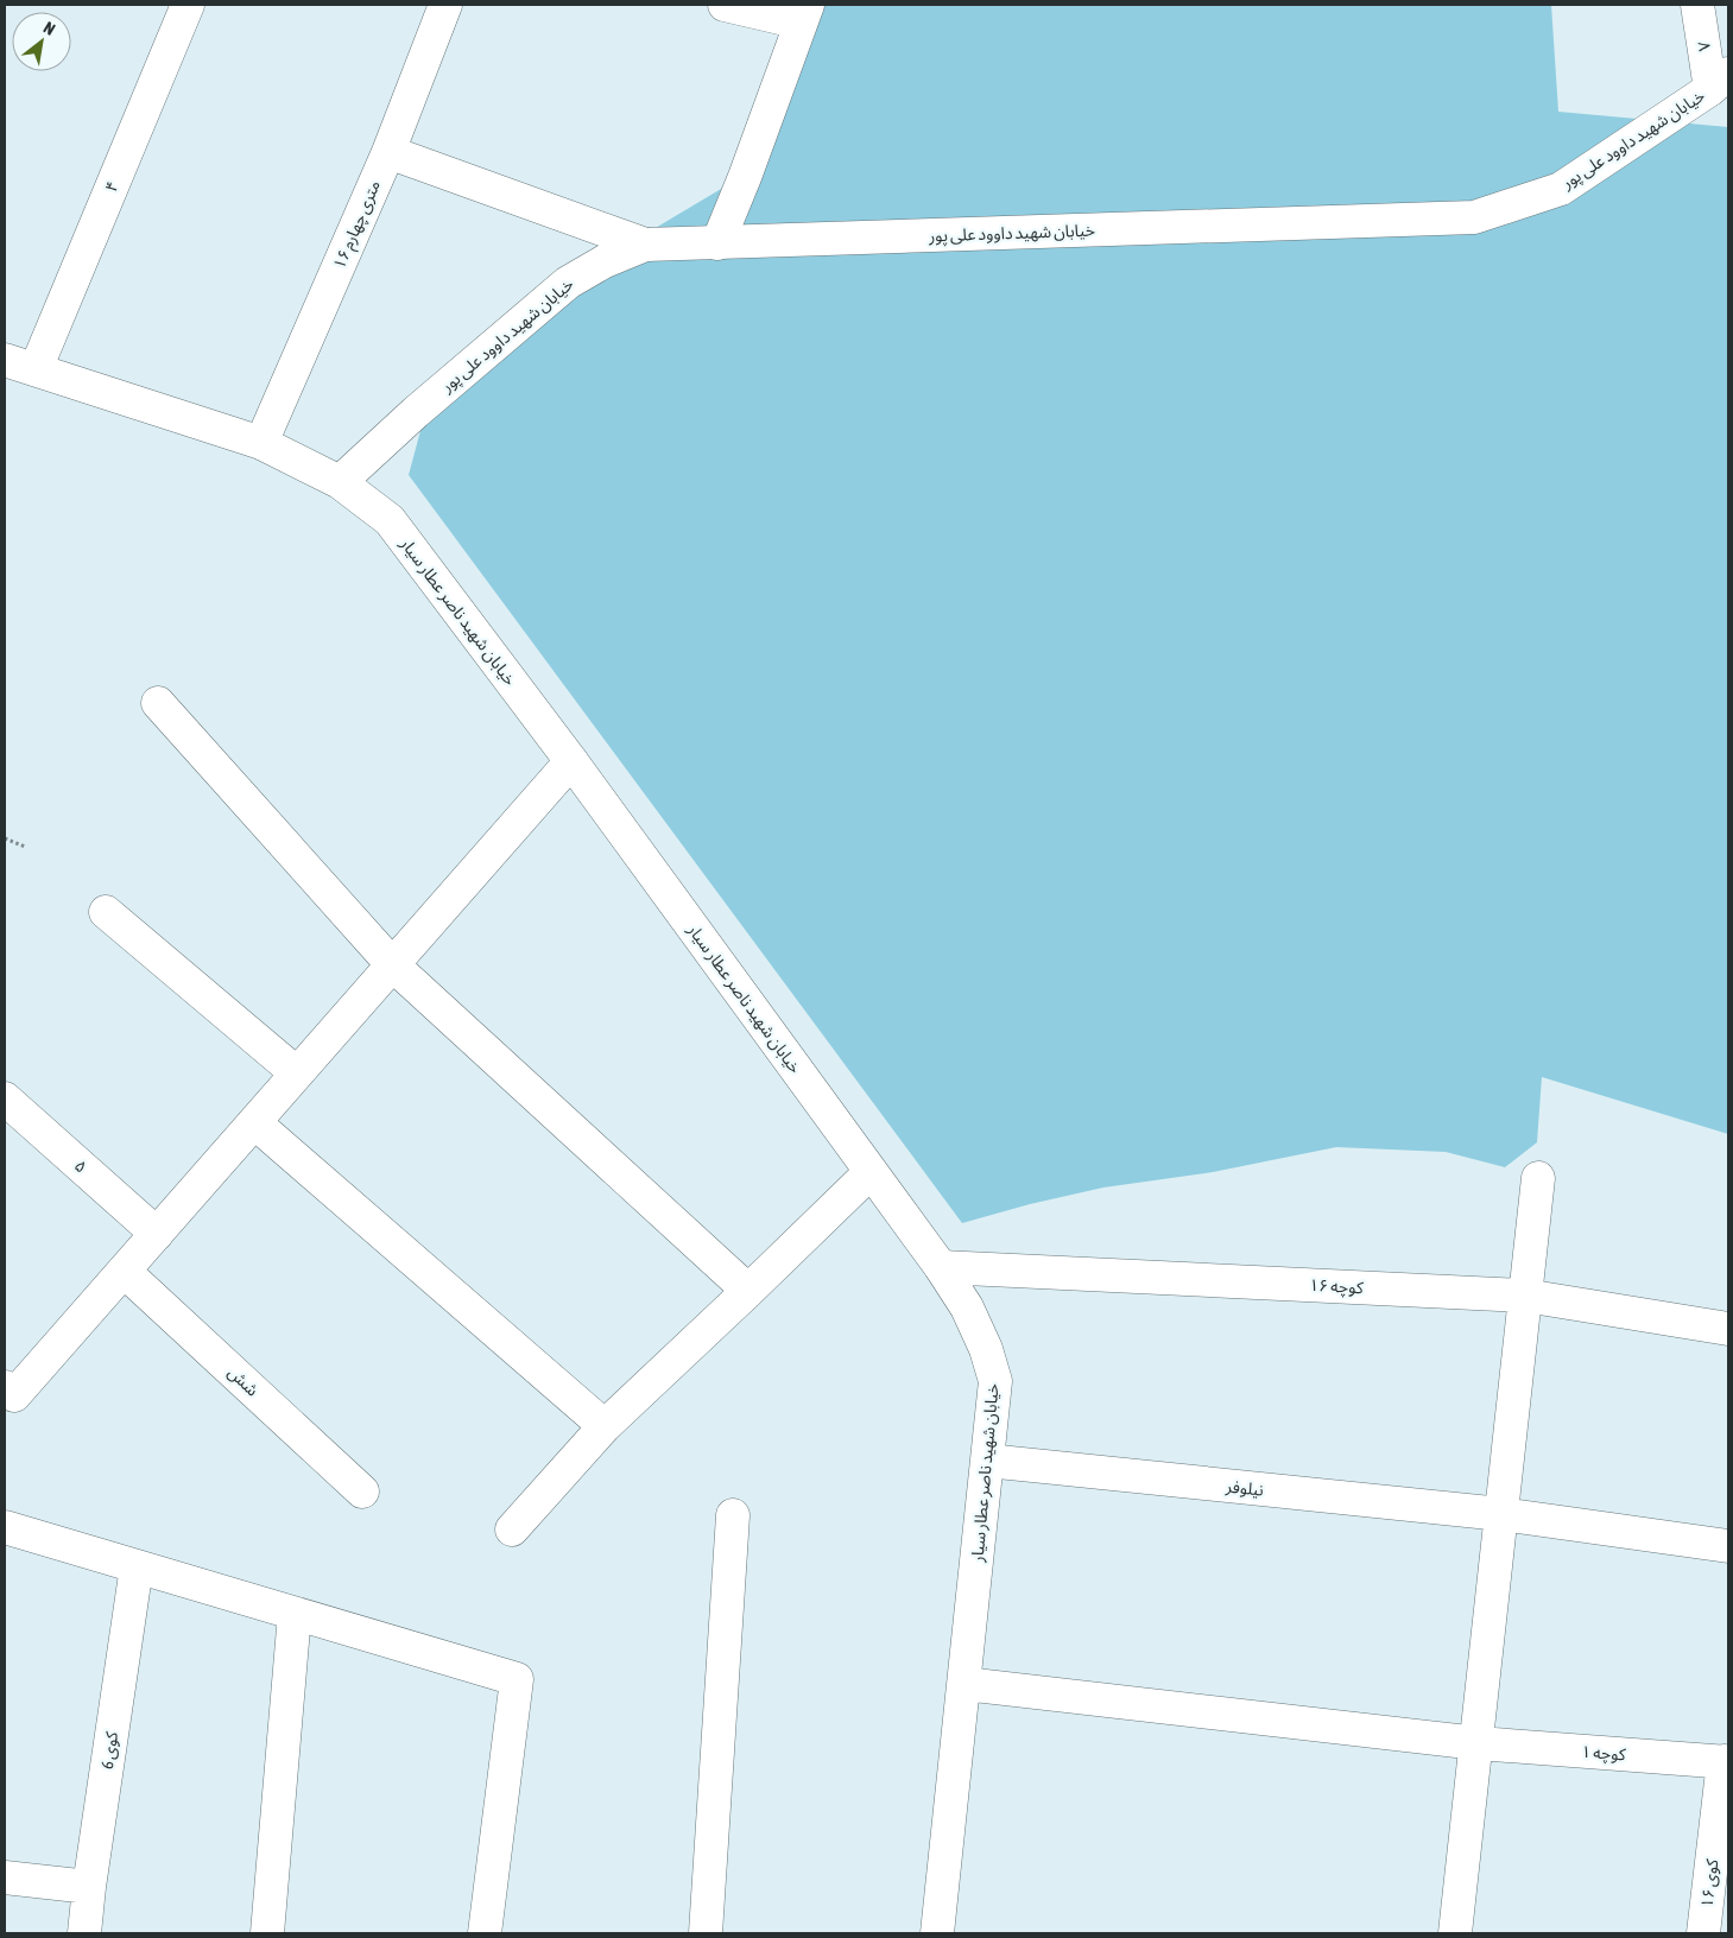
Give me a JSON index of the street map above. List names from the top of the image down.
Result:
{
  "streets": {
    "street": [
      "۸",
      "خیابان شهید داوود علی پور",
      "۴",
      "۱۶ متری چهارم",
      "خیابان شهید ناصر عطار سیار",
      "۵",
      "کوچه ۱۶",
      "شش",
      "نیلوفر",
      "کوی 6",
      "کوچه ۱",
      "کوی ۱۶"
    ]
  },
  "crossings": [
    ["۸", "خیابان شهید داوود علی پور"],
    ["خیابان شهید داوود علی پور", "خیابان شهید ناصر عطار سیار"],
    ["۴", "خیابان شهید ناصر عطار سیار"],
    ["۱۶ متری چهارم", "خیابان شهید ناصر عطار سیار"],
    ["خیابان شهید ناصر عطار سیار", "کوچه ۱۶"],
    ["خیابان شهید ناصر عطار سیار", "نیلوفر"],
    ["خیابان شهید ناصر عطار سیار", "کوچه ۱"],
    ["کوچه ۱", "کوی ۱۶"]
  ],
  "north": "top right"
}
